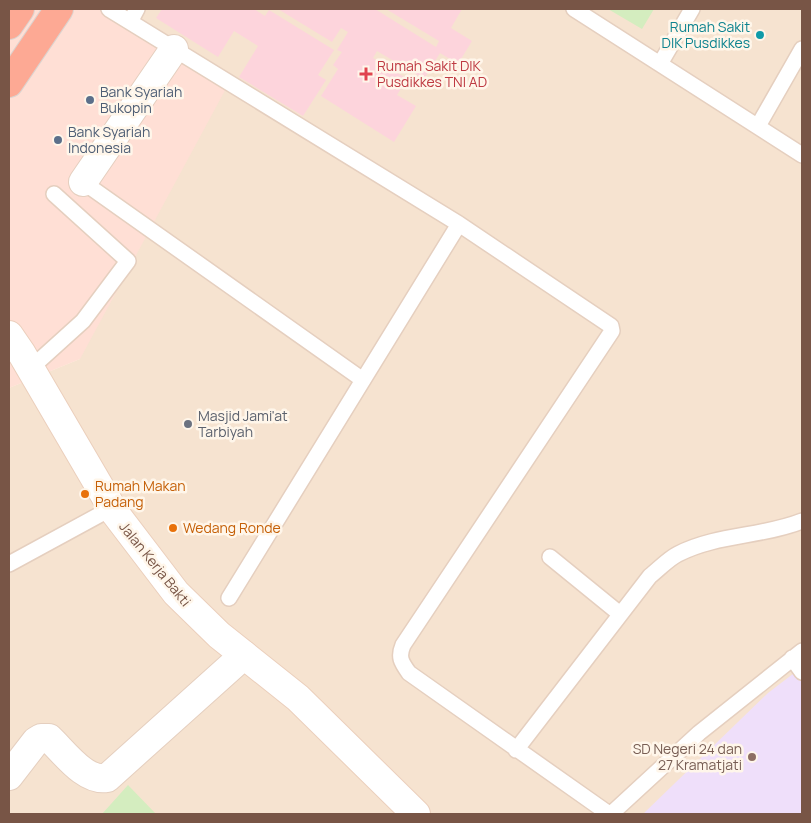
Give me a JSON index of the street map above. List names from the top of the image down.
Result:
{
  "streets": {
    "street": ["Jalan Kerja Bakti"]
  },
  "places": {
    "other": [
      "Rumah Sakit DIK Pusdikkes",
      "Bank Syariah Bukopin",
      "Bank Syariah Indonesia",
      "Masjid Jami'at Tarbiyah",
      "Rumah Makan Padang",
      "Wedang Ronde",
      "SD Negeri 24 dan 27 Kramatjati"
    ],
    "health": ["Rumah Sakit DIK Pusdikkes TNI AD"]
  }
}
